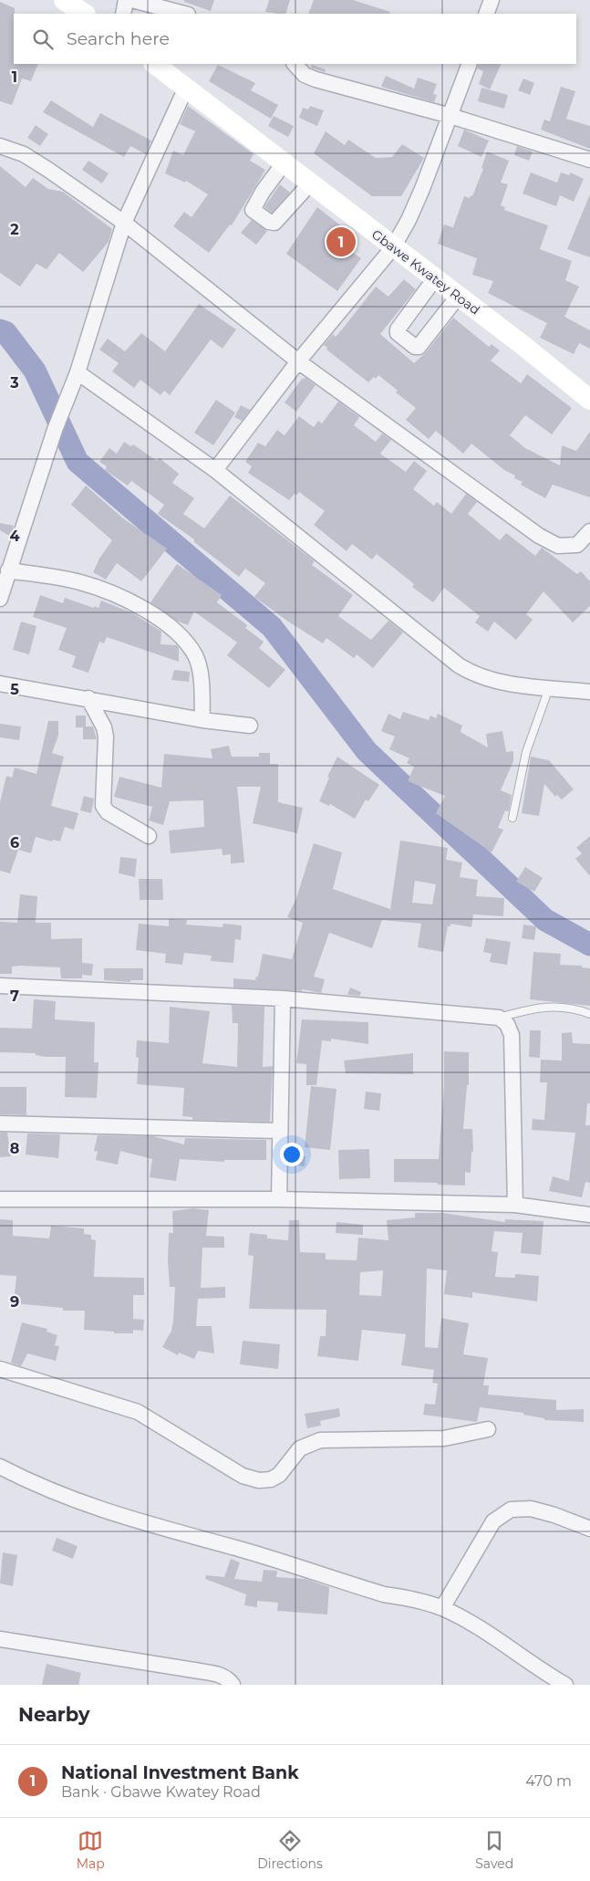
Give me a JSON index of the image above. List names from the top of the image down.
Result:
{
  "streets": {
    "street": ["Gbawe Kwatey Road"]
  },
  "page": {
    "search": "Search here",
    "pins": "1",
    "heading": "Nearby",
    "list": [
      {
        "mark": "1",
        "name": "National Investment Bank",
        "note": "Bank · Gbawe Kwatey Road",
        "value": "470 m"
      }
    ],
    "nav": ["Map", "Directions", "Saved"]
  },
  "grid": {
    "rows": [
      "1",
      "2",
      "3",
      "4",
      "5",
      "6",
      "7",
      "8",
      "9"
    ]
  }
}
